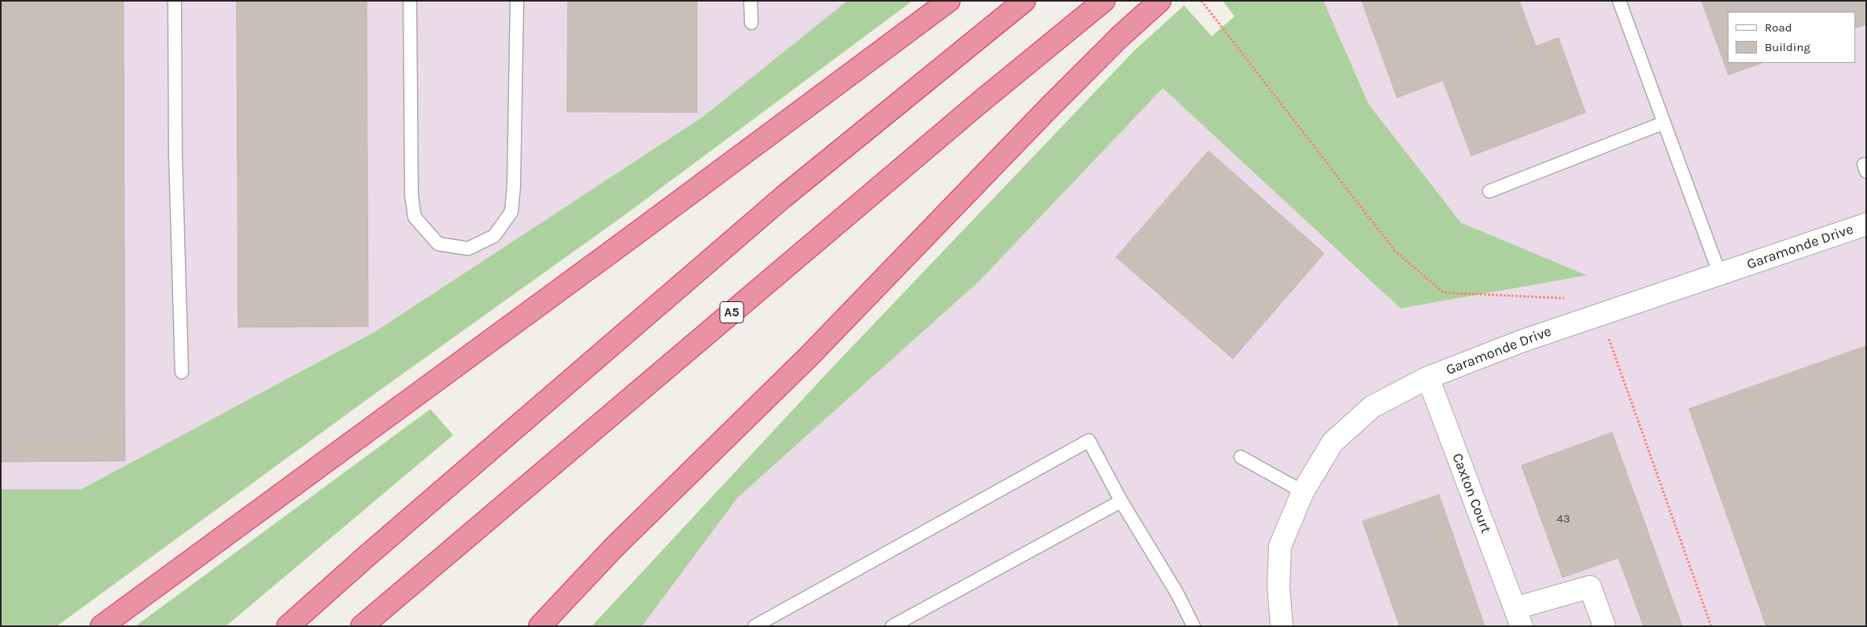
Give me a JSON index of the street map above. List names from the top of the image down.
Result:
{
  "streets": {
    "highway": ["A5"],
    "street": ["Garamonde Drive", "Caxton Court"]
  },
  "crossings": [
    ["Garamonde Drive", "Caxton Court"]
  ],
  "house_numbers": ["43"],
  "legend": ["Road", "Building"]
}
